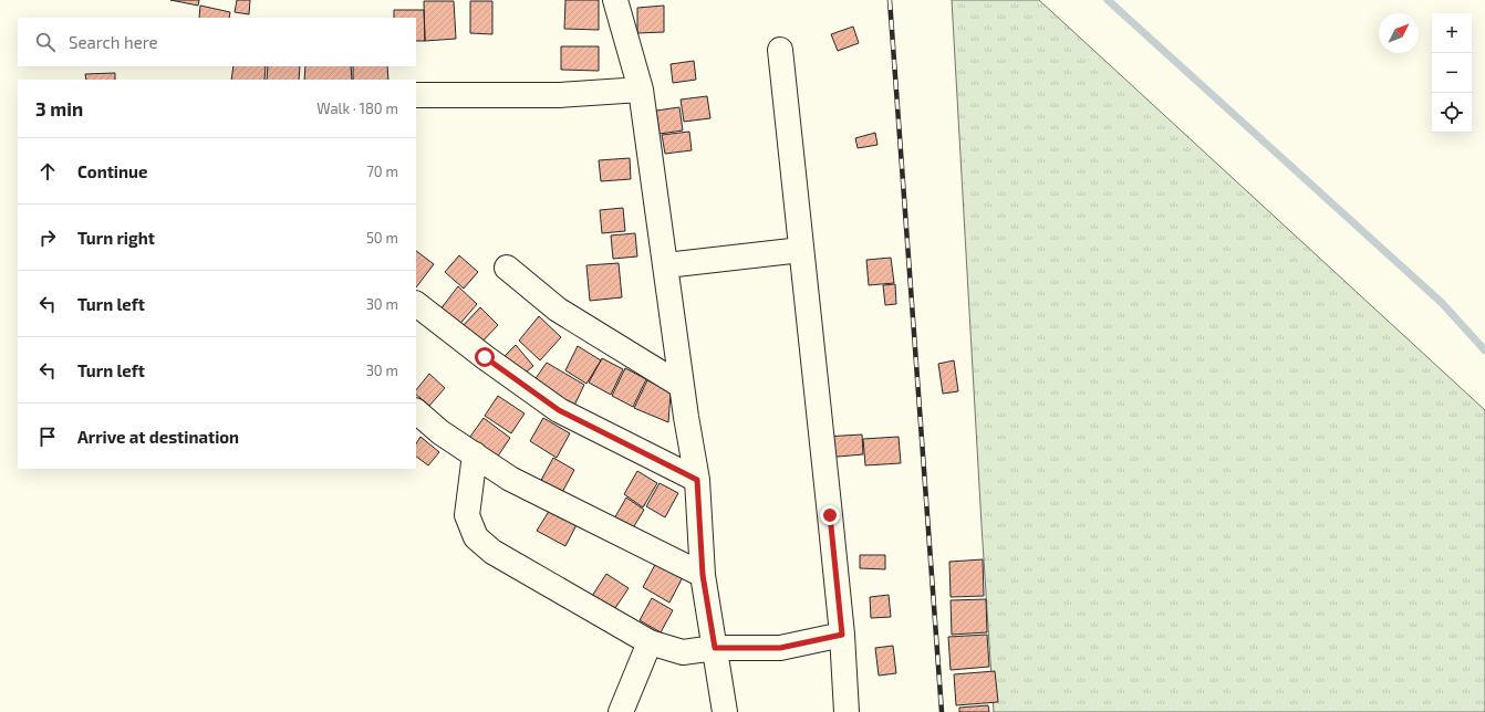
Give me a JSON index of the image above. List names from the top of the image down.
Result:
{
  "north": "top right",
  "page": {
    "map_buttons": ["+", "−"],
    "search": "Search here",
    "heading": ["3 min", "Walk · 180 m"],
    "list": [
      ["Continue", "70 m"],
      ["Turn right", "50 m"],
      ["Turn left", "30 m"],
      ["Turn left", "30 m"],
      "Arrive at destination"
    ]
  }
}
